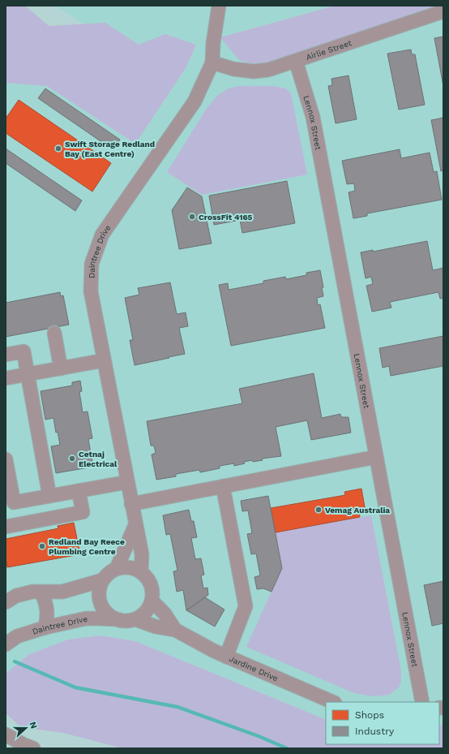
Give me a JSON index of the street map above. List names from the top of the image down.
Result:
{
  "streets": {
    "street": [
      "Airlie Street",
      "Lennox Street",
      "Daintree Drive",
      "Jardine Drive"
    ]
  },
  "crossings": [
    ["Airlie Street", "Lennox Street"],
    ["Airlie Street", "Daintree Drive"]
  ],
  "places": [
    "Swift Storage Redland Bay (East Centre)",
    "CrossFit 4165",
    "Cetnaj Electrical",
    "Vemag Australia",
    "Redland Bay Reece Plumbing Centre"
  ],
  "legend": ["Shops", "Industry"],
  "north": "right"
}
